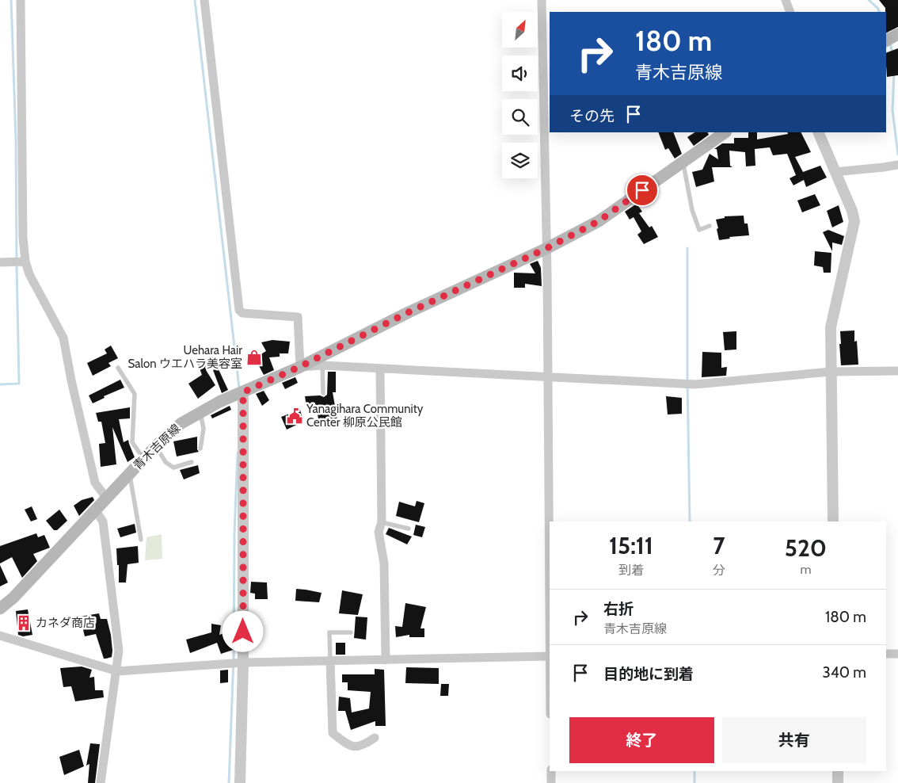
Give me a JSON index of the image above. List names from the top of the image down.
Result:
{
  "streets": {
    "main road": ["青木吉原線"]
  },
  "places": {
    "shop": ["Uehara Hair Salon ウエハラ美容室"],
    "public building": ["Yanagihara Community Center 柳原公民館"],
    "building": ["カネダ商店"]
  },
  "north": "top right",
  "page": {
    "turn": ["180 m", "青木吉原線"],
    "then": "その先",
    "eta": [
      "15:11",
      "到着",
      "7",
      "分",
      "520",
      "m"
    ],
    "list": [
      {
        "name": "右折",
        "note": "青木吉原線",
        "value": "180 m"
      },
      {
        "name": "目的地に到着",
        "value": "340 m"
      }
    ],
    "buttons": ["終了", "共有"]
  }
}
